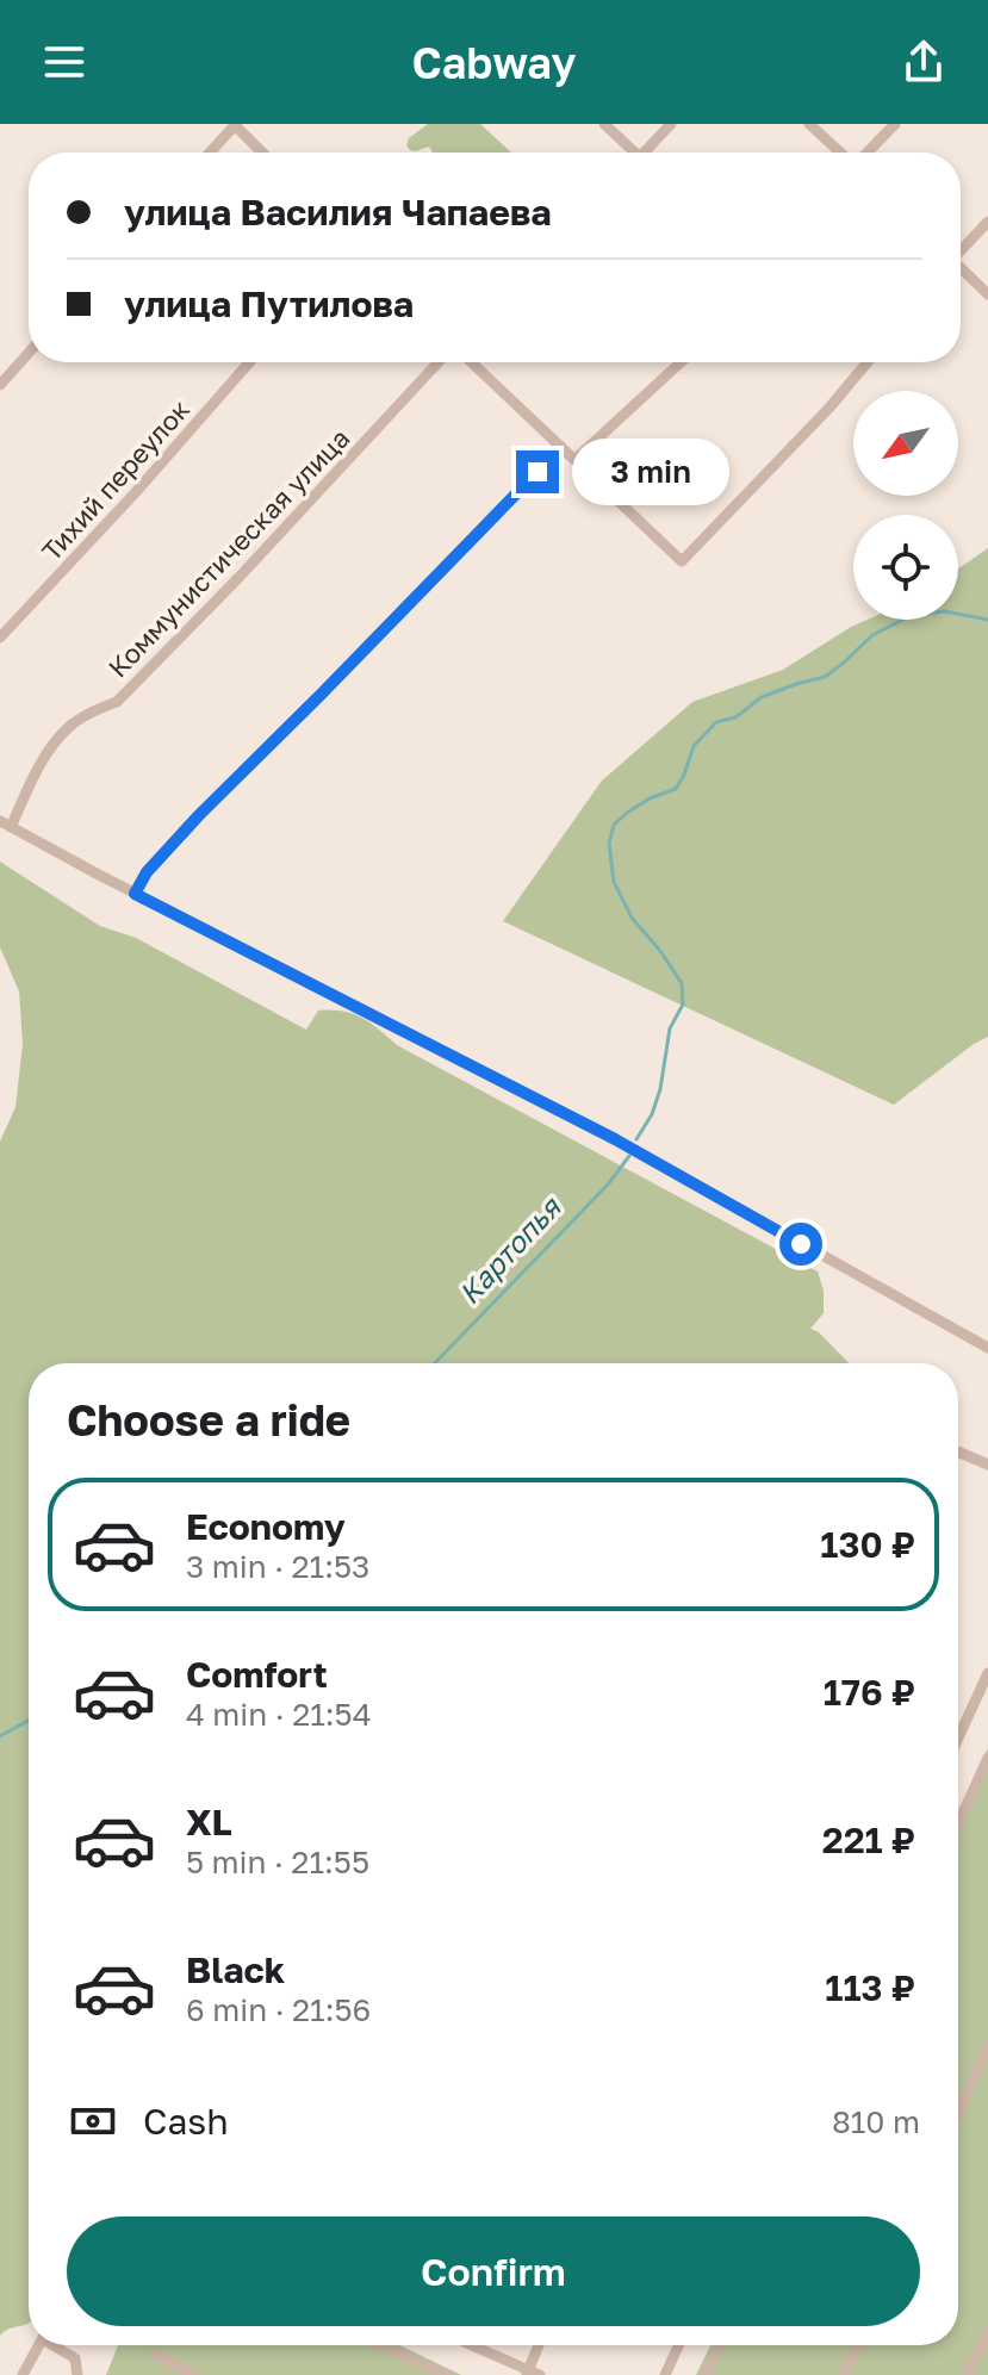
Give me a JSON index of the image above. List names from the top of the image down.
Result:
{
  "streets": {
    "street": ["Тихий переулок", "Коммунистическая улица"]
  },
  "water": ["Картопья"],
  "north": "bottom left",
  "page": {
    "header": "Cabway",
    "banner": ["улица Василия Чапаева", "улица Путилова"],
    "bubble": "3 min",
    "heading": "Choose a ride",
    "list": [
      {
        "name": "Economy",
        "note": "3 min · 21:53",
        "value": "130 ₽"
      },
      {
        "name": "Comfort",
        "note": "4 min · 21:54",
        "value": "176 ₽"
      },
      {
        "name": "XL",
        "note": "5 min · 21:55",
        "value": "221 ₽"
      },
      {
        "name": "Black",
        "note": "6 min · 21:56",
        "value": "113 ₽"
      }
    ],
    "pay": ["Cash", "810 m"],
    "buttons": "Confirm"
  }
}
